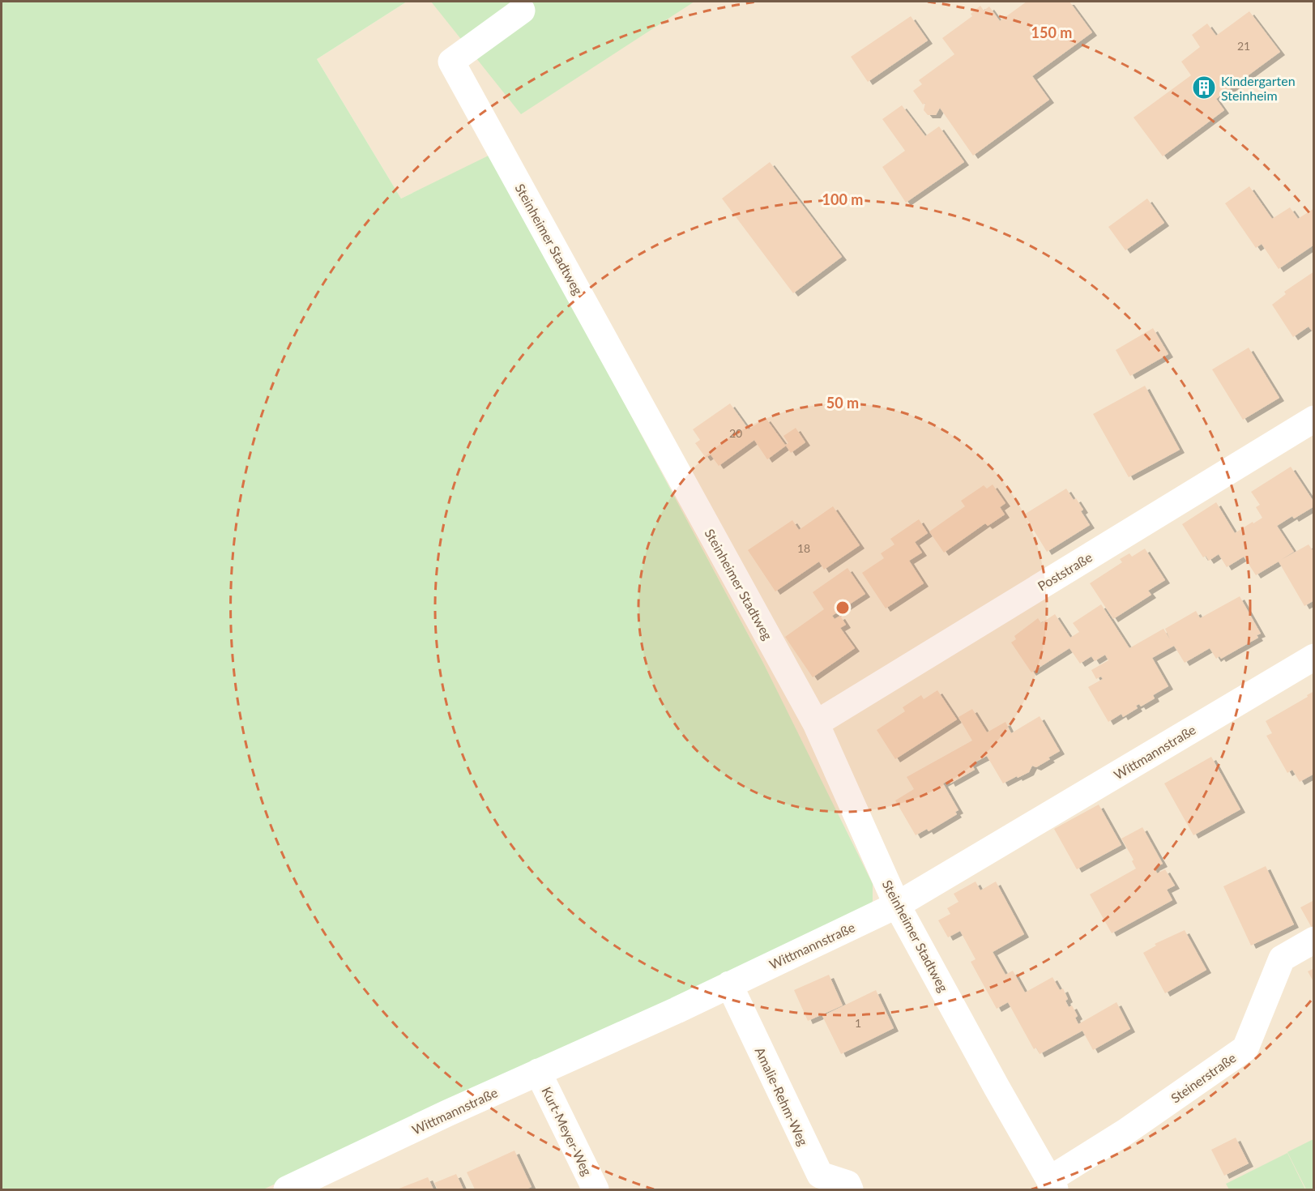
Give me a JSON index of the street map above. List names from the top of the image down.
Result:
{
  "streets": {
    "street": [
      "Steinheimer Stadtweg",
      "Poststraße",
      "Wittmannstraße",
      "Steinerstraße",
      "Amalie-Rehm-Weg",
      "Kurt-Meyer-Weg"
    ]
  },
  "crossings": [
    ["Steinheimer Stadtweg", "Poststraße"],
    ["Steinheimer Stadtweg", "Wittmannstraße"],
    ["Steinheimer Stadtweg", "Steinerstraße"],
    ["Wittmannstraße", "Amalie-Rehm-Weg"],
    ["Wittmannstraße", "Kurt-Meyer-Weg"]
  ],
  "places": {
    "building": ["Kindergarten Steinheim"]
  },
  "house_numbers": [
    "21",
    "20",
    "18",
    "1"
  ],
  "rings": ["150 m", "100 m", "50 m"]
}
